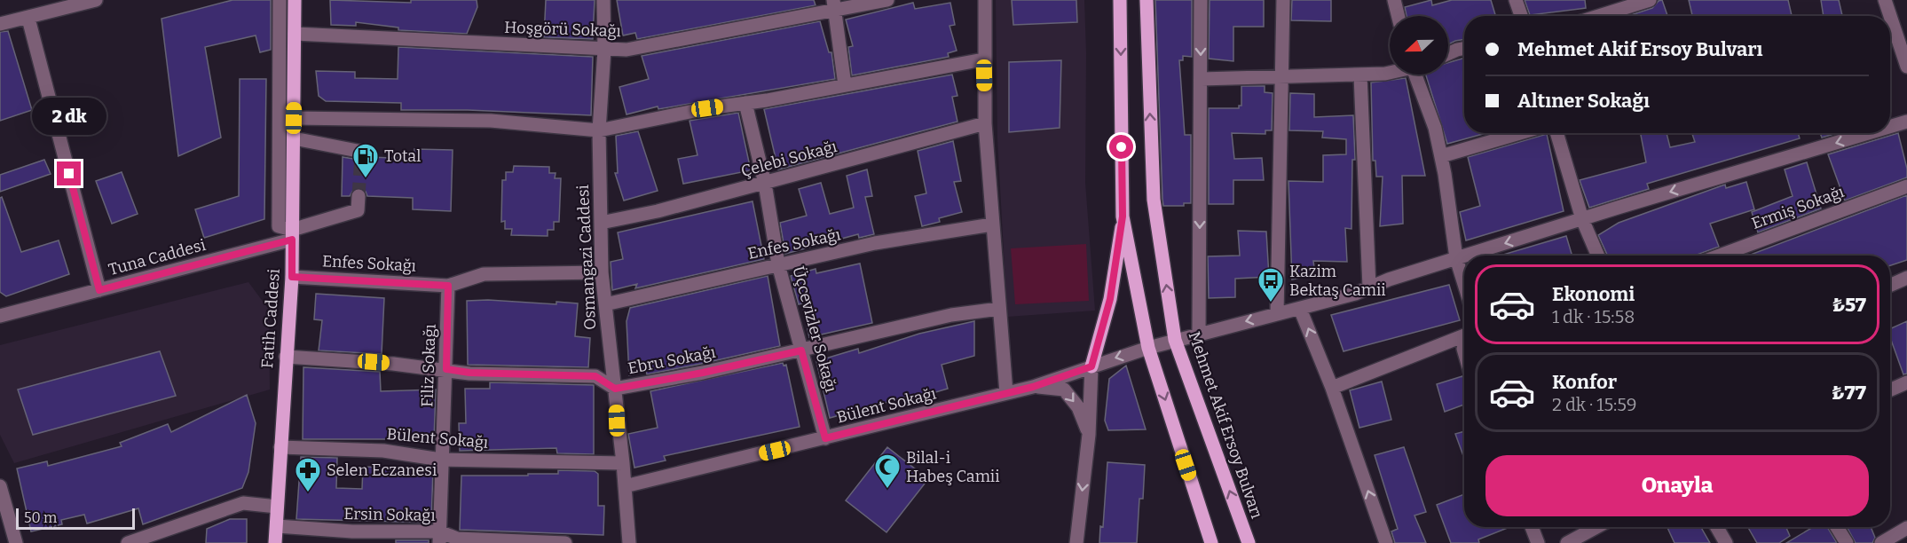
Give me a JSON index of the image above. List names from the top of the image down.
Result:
{
  "streets": {
    "main road": ["Fatih Caddesi", "Mehmet Akif Ersoy Bulvarı"],
    "street": [
      "Hoşgörü Sokağı",
      "Çelebi Sokağı",
      "Ermiş Sokağı",
      "Enfes Sokağı",
      "Tuna Caddesi",
      "Osmangazi Caddesi",
      "Üçcevizler Sokağı",
      "Ebru Sokağı",
      "Filiz Sokağı",
      "Bülent Sokağı",
      "Ersin Sokağı"
    ]
  },
  "crossings": [
    ["Hoşgörü Sokağı", "Osmangazi Caddesi"],
    ["Hoşgörü Sokağı", "Fatih Caddesi"],
    ["Çelebi Sokağı", "Osmangazi Caddesi"],
    ["Çelebi Sokağı", "Üçcevizler Sokağı"],
    ["Enfes Sokağı", "Osmangazi Caddesi"],
    ["Enfes Sokağı", "Fatih Caddesi"],
    ["Enfes Sokağı", "Üçcevizler Sokağı"],
    ["Enfes Sokağı", "Filiz Sokağı"],
    ["Tuna Caddesi", "Fatih Caddesi"],
    ["Osmangazi Caddesi", "Ebru Sokağı"],
    ["Osmangazi Caddesi", "Bülent Sokağı"],
    ["Fatih Caddesi", "Ebru Sokağı"],
    ["Fatih Caddesi", "Bülent Sokağı"],
    ["Fatih Caddesi", "Ersin Sokağı"],
    ["Üçcevizler Sokağı", "Ebru Sokağı"],
    ["Üçcevizler Sokağı", "Bülent Sokağı"],
    ["Ebru Sokağı", "Filiz Sokağı"],
    ["Filiz Sokağı", "Bülent Sokağı"],
    ["Filiz Sokağı", "Ersin Sokağı"]
  ],
  "places": {
    "fuel station": ["Total"],
    "bus stop": ["Kazim Bektaş Camii"],
    "mosque": ["Bilal-i Habeş Camii"],
    "pharmacy": ["Selen Eczanesi"]
  },
  "scale_bar": "50 m",
  "north": "left",
  "page": {
    "banner": ["Mehmet Akif Ersoy Bulvarı", "Altıner Sokağı"],
    "bubble": "2 dk",
    "list": [
      {
        "name": "Ekonomi",
        "note": "1 dk · 15:58",
        "value": "₺57"
      },
      {
        "name": "Konfor",
        "note": "2 dk · 15:59",
        "value": "₺77"
      }
    ],
    "buttons": "Onayla",
    "scale": "50 m"
  }
}
